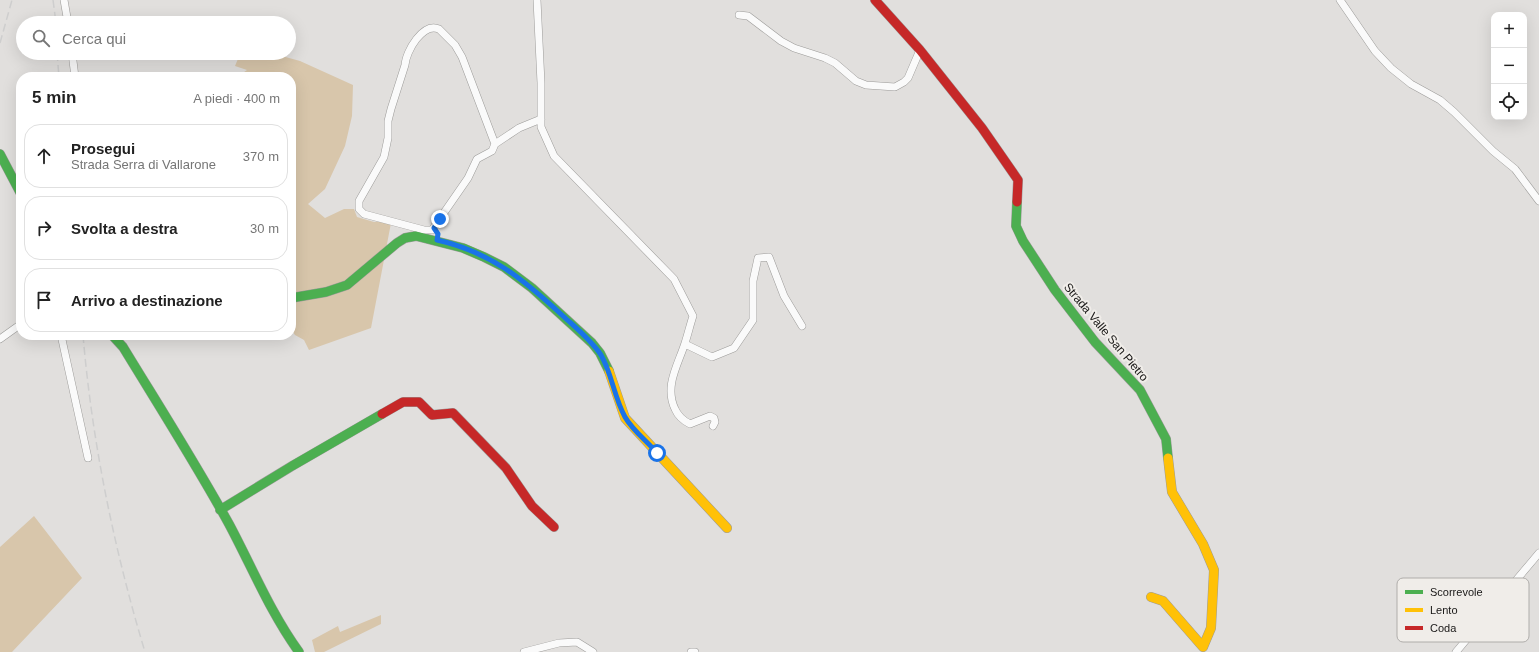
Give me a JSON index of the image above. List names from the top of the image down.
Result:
{
  "streets": {
    "street": ["Strada Valle San Pietro"]
  },
  "legend": ["Scorrevole", "Lento", "Coda"],
  "page": {
    "map_buttons": ["+", "−"],
    "search": "Cerca qui",
    "heading": ["5 min", "A piedi · 400 m"],
    "list": [
      ["Prosegui", "Strada Serra di Vallarone", "370 m"],
      ["Svolta a destra", "30 m"],
      "Arrivo a destinazione"
    ]
  }
}
